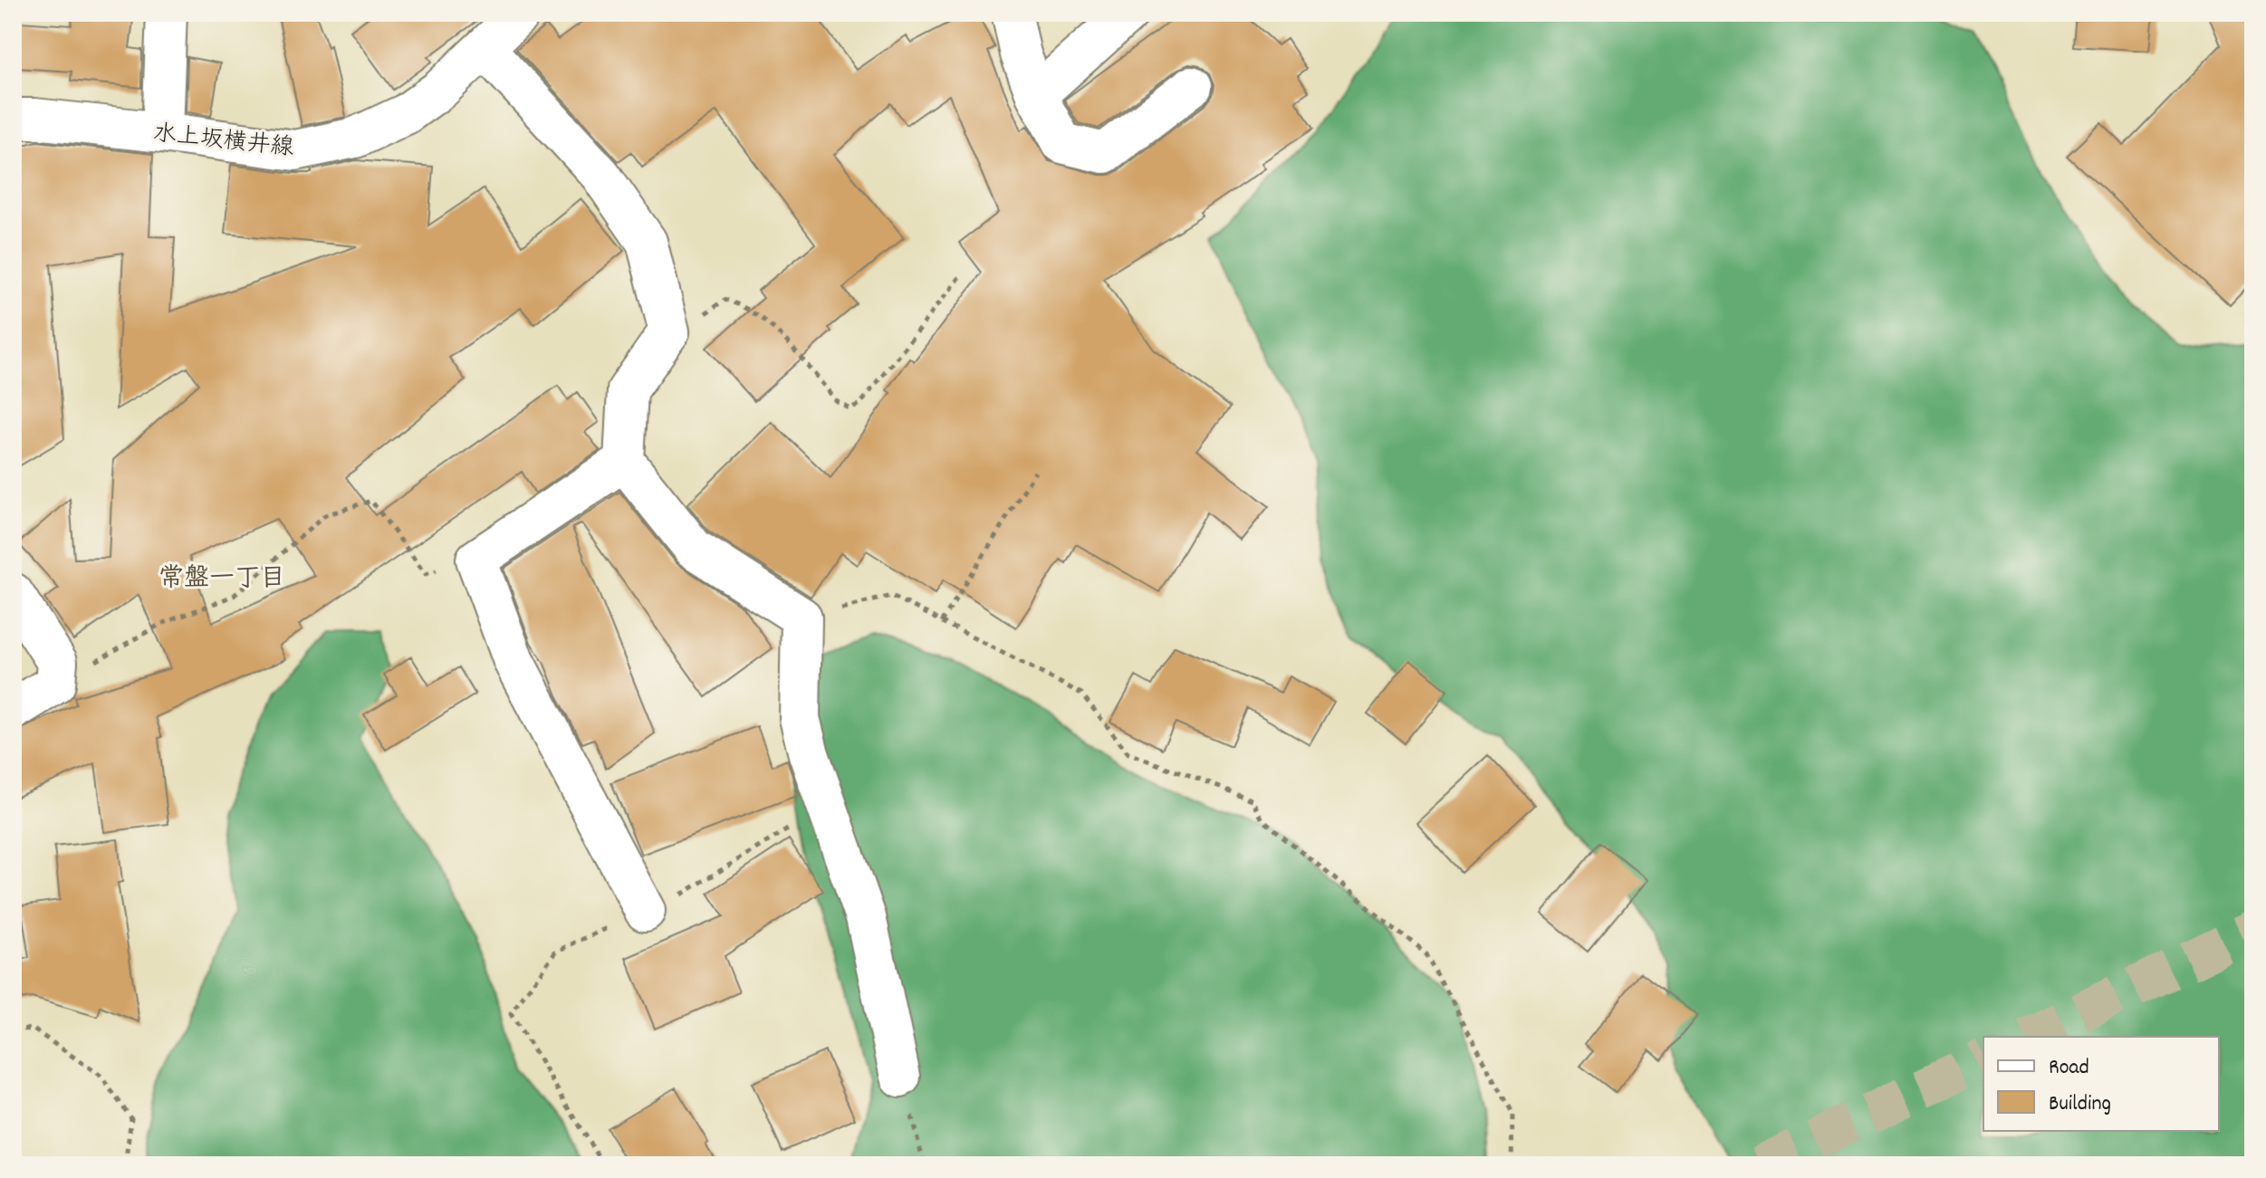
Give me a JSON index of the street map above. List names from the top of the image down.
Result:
{
  "streets": {
    "street": ["水上坂横井線"]
  },
  "districts": ["常盤一丁目"],
  "legend": ["Road", "Building"]
}
